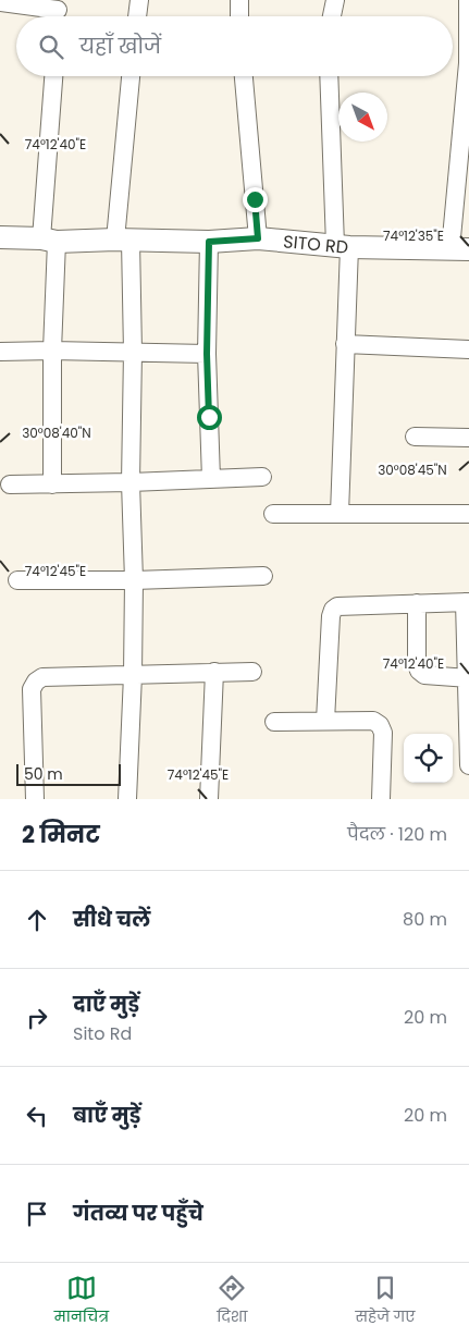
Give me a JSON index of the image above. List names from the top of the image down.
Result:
{
  "streets": {
    "main road": ["SITO RD"]
  },
  "scale_bar": "50 m",
  "north": "bottom right",
  "page": {
    "search": "यहाँ खोजें",
    "scale": "50 m",
    "heading": ["2 मिनट", "पैदल · 120 m"],
    "list": [
      ["सीधे चलें", "80 m"],
      ["दाएँ मुड़ें", "Sito Rd", "20 m"],
      ["बाएँ मुड़ें", "20 m"],
      "गंतव्य पर पहुँचे"
    ],
    "nav": ["मानचित्र", "दिशा", "सहेजे गए"]
  },
  "coordinates": [
    "74°12'40\"E",
    "74°12'35\"E",
    "30°08'40\"N",
    "30°08'45\"N",
    "74°12'45\"E"
  ]
}
